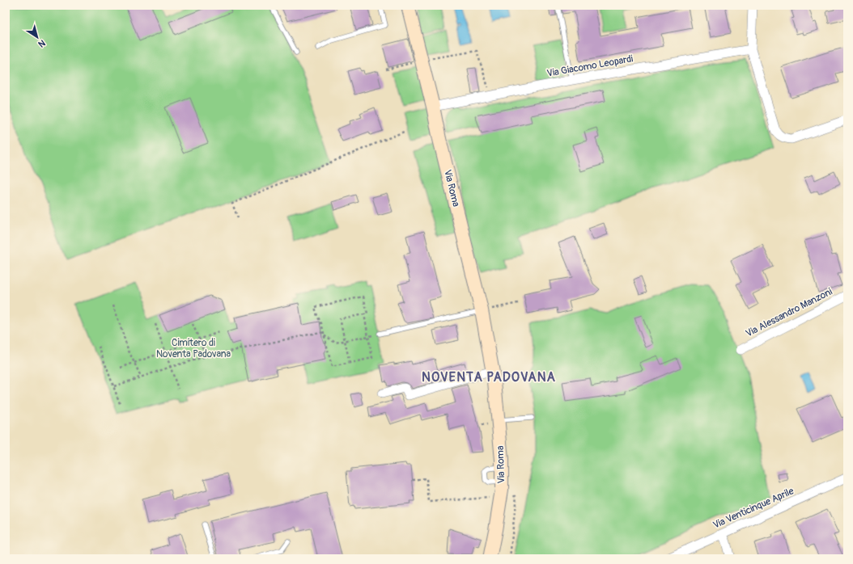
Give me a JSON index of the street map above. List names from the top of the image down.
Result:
{
  "streets": {
    "street": [
      "Via Giacomo Leopardi",
      "Via Roma",
      "Via Alessandro Manzoni",
      "Via Venticinque Aprile"
    ]
  },
  "crossings": [
    ["Via Giacomo Leopardi", "Via Roma"]
  ],
  "districts": ["NOVENTA PADOVANA"],
  "parks": ["Cimitero di Noventa Padovana"],
  "north": "bottom right"
}
